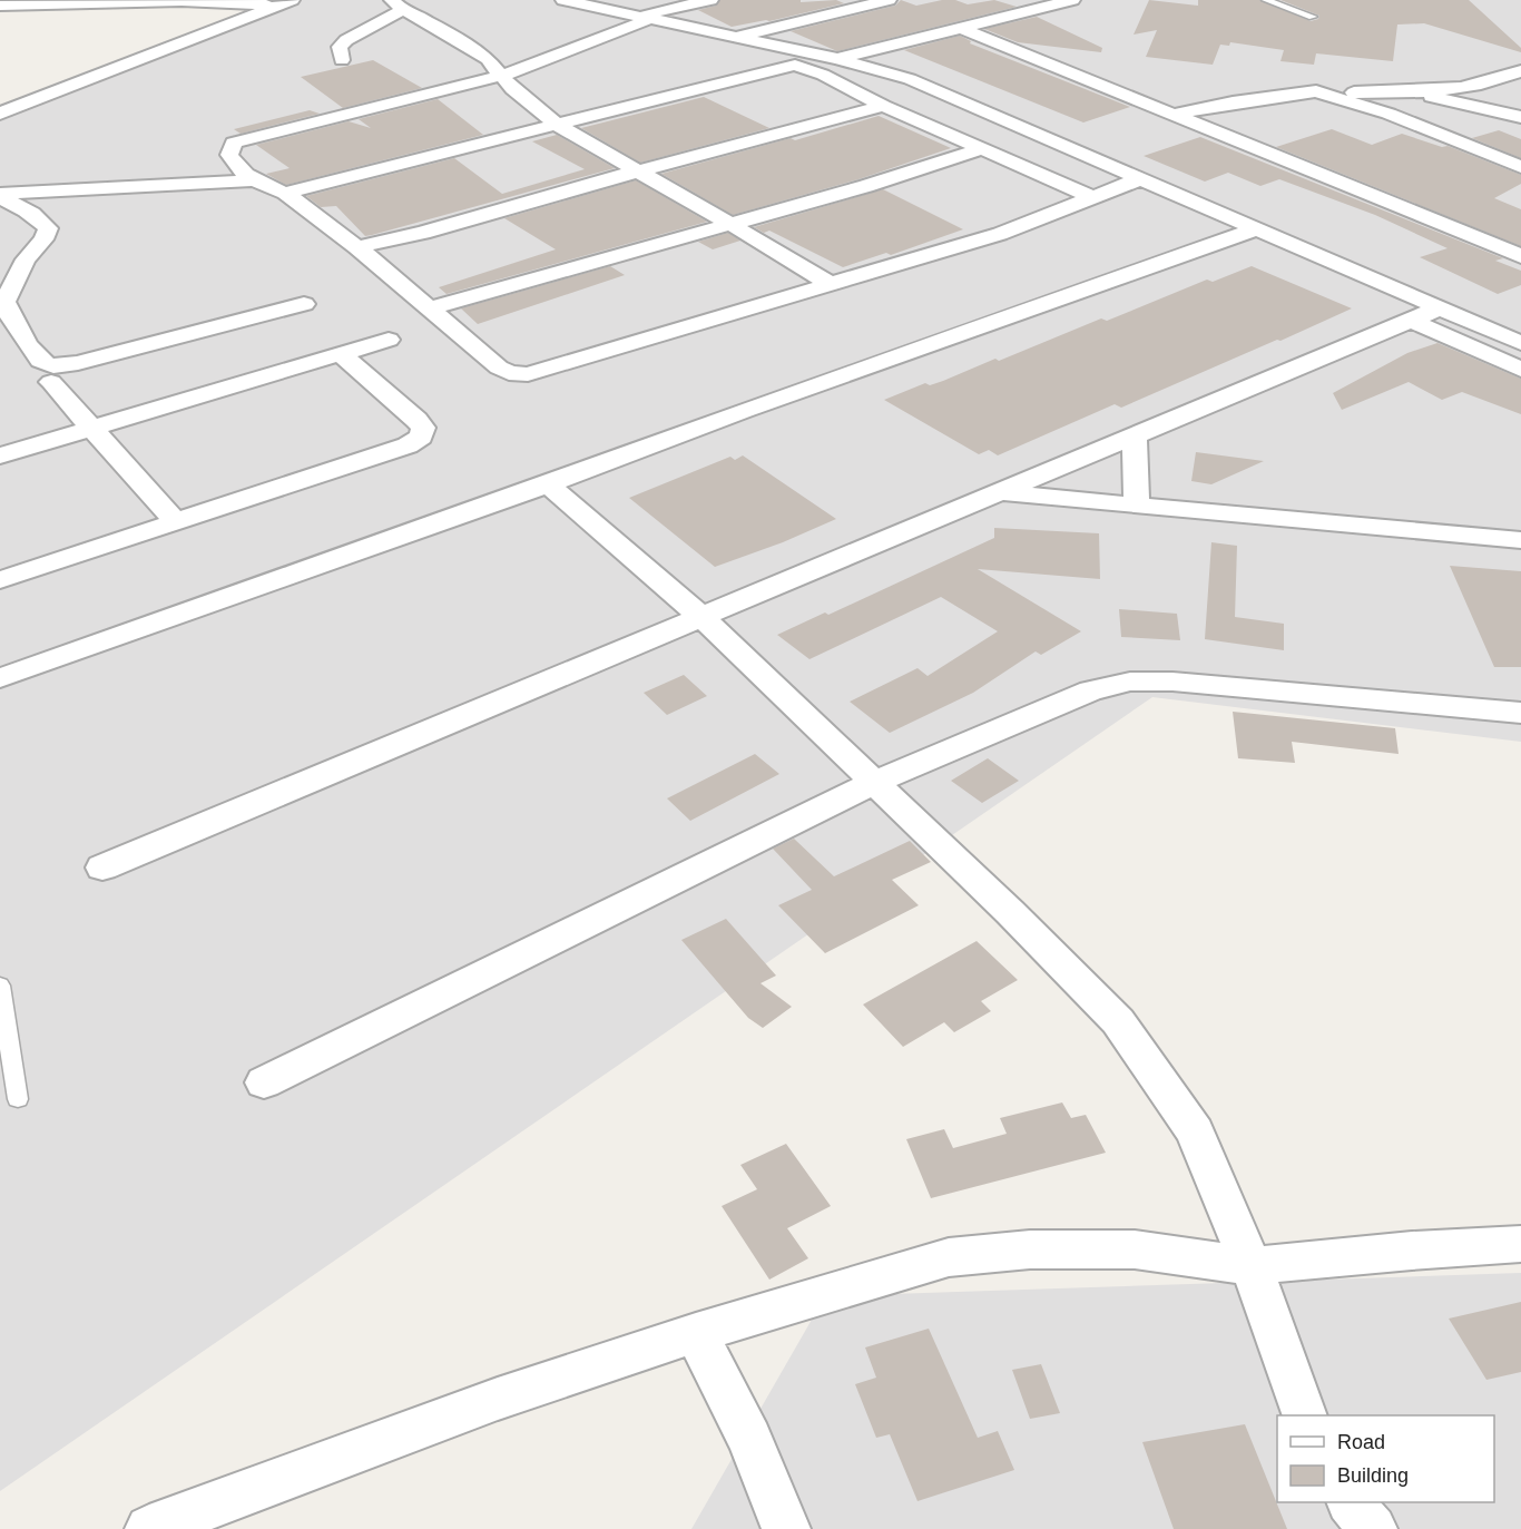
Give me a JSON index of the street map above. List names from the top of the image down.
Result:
{
  "legend": ["Road", "Building"]
}
